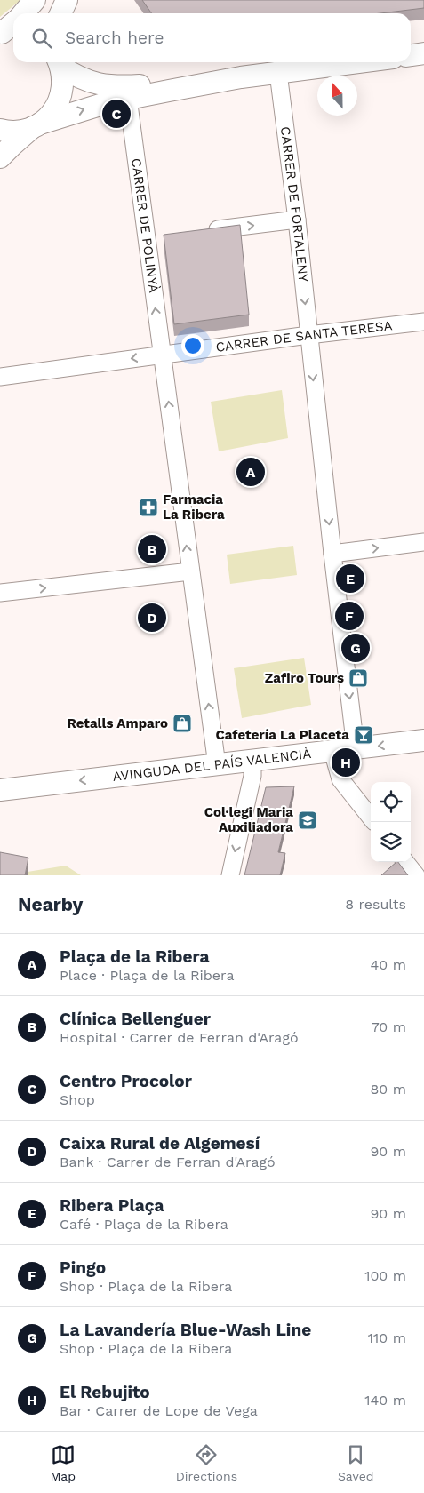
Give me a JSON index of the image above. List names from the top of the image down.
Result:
{
  "streets": {
    "street": [
      "CARRER DE FORTALENY",
      "CARRER DE POLINYÀ",
      "CARRER DE SANTA TERESA",
      "AVINGUDA DEL PAÍS VALENCIÀ"
    ]
  },
  "crossings": [
    ["CARRER DE FORTALENY", "CARRER DE SANTA TERESA"],
    ["CARRER DE FORTALENY", "AVINGUDA DEL PAÍS VALENCIÀ"],
    ["CARRER DE POLINYÀ", "CARRER DE SANTA TERESA"],
    ["CARRER DE POLINYÀ", "AVINGUDA DEL PAÍS VALENCIÀ"]
  ],
  "one_way": [
    "CARRER DE FORTALENY",
    "CARRER DE POLINYÀ",
    "CARRER DE SANTA TERESA",
    "AVINGUDA DEL PAÍS VALENCIÀ"
  ],
  "places": {
    "pharmacy": ["Farmacia La Ribera"],
    "shop": ["Zafiro Tours", "Retalls Amparo"],
    "bar": ["Cafetería La Placeta"],
    "school or university": ["Col·legi Maria Auxiliadora"]
  },
  "north": "top",
  "page": {
    "search": "Search here",
    "pins": [
      "C",
      "A",
      "B",
      "E",
      "F",
      "D",
      "G",
      "H"
    ],
    "heading": ["Nearby", "8 results"],
    "list": [
      {
        "mark": "A",
        "name": "Plaça de la Ribera",
        "note": "Place · Plaça de la Ribera",
        "value": "40 m"
      },
      {
        "mark": "B",
        "name": "Clínica Bellenguer",
        "note": "Hospital · Carrer de Ferran d'Aragó",
        "value": "70 m"
      },
      {
        "mark": "C",
        "name": "Centro Procolor",
        "note": "Shop",
        "value": "80 m"
      },
      {
        "mark": "D",
        "name": "Caixa Rural de Algemesí",
        "note": "Bank · Carrer de Ferran d'Aragó",
        "value": "90 m"
      },
      {
        "mark": "E",
        "name": "Ribera Plaça",
        "note": "Café · Plaça de la Ribera",
        "value": "90 m"
      },
      {
        "mark": "F",
        "name": "Pingo",
        "note": "Shop · Plaça de la Ribera",
        "value": "100 m"
      },
      {
        "mark": "G",
        "name": "La Lavandería Blue-Wash Line",
        "note": "Shop · Plaça de la Ribera",
        "value": "110 m"
      },
      {
        "mark": "H",
        "name": "El Rebujito",
        "note": "Bar · Carrer de Lope de Vega",
        "value": "140 m"
      }
    ],
    "nav": ["Map", "Directions", "Saved"]
  }
}
